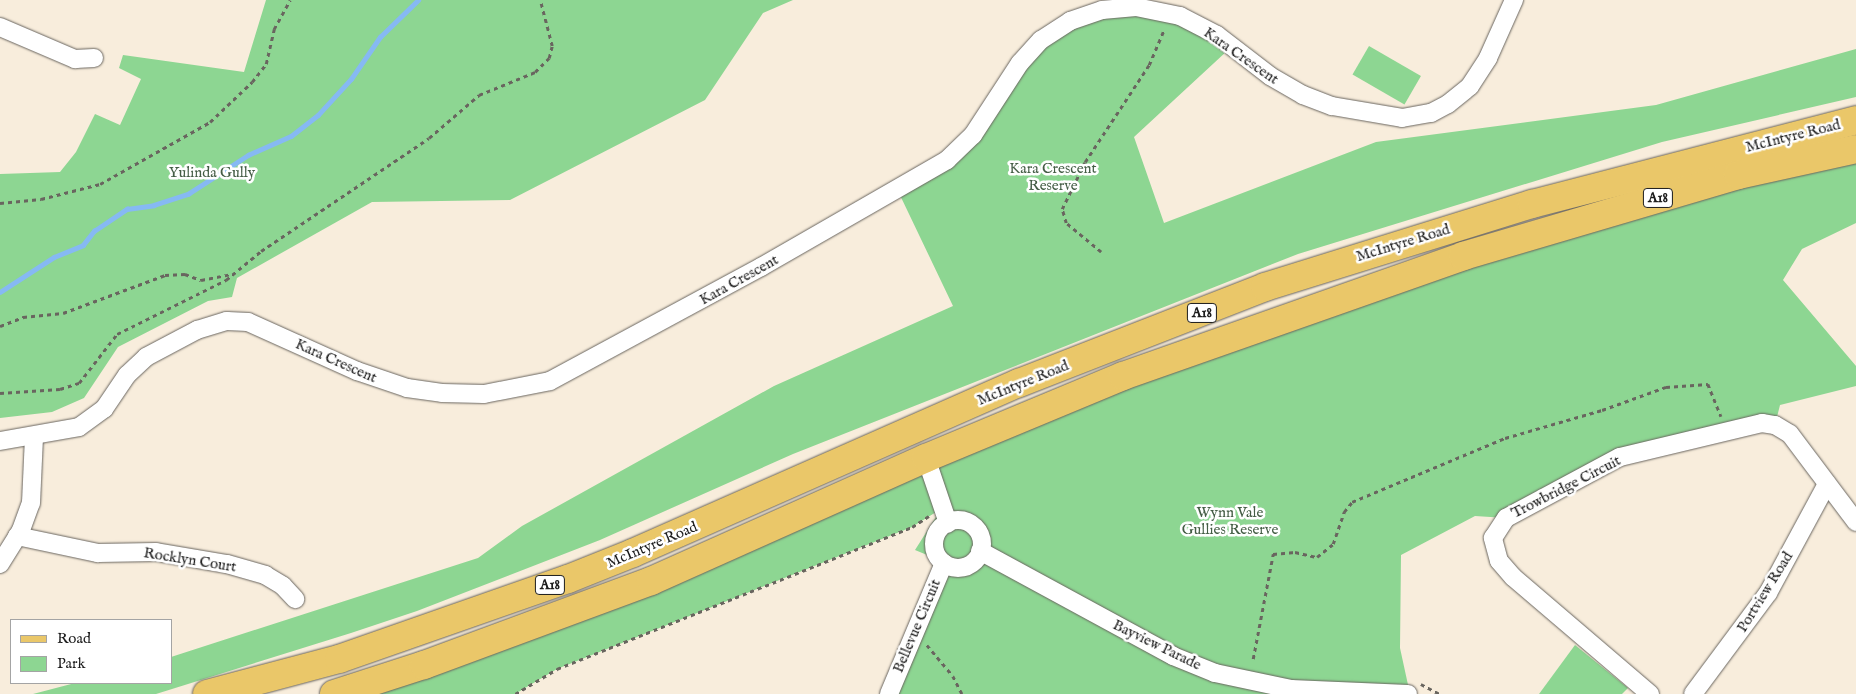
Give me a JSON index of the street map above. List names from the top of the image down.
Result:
{
  "streets": {
    "main road": ["McIntyre Road", "A18"],
    "street": [
      "Kara Crescent",
      "Trowbridge Circuit",
      "Rocklyn Court",
      "Portview Road",
      "Bellevue Circuit",
      "Bayview Parade"
    ]
  },
  "crossings": [
    ["Trowbridge Circuit", "Portview Road"],
    ["Bellevue Circuit", "Bayview Parade"]
  ],
  "parks": ["Kara Crescent Reserve", "Yulinda Gully", "Wynn Vale Gullies Reserve"],
  "legend": ["Road", "Park"]
}
